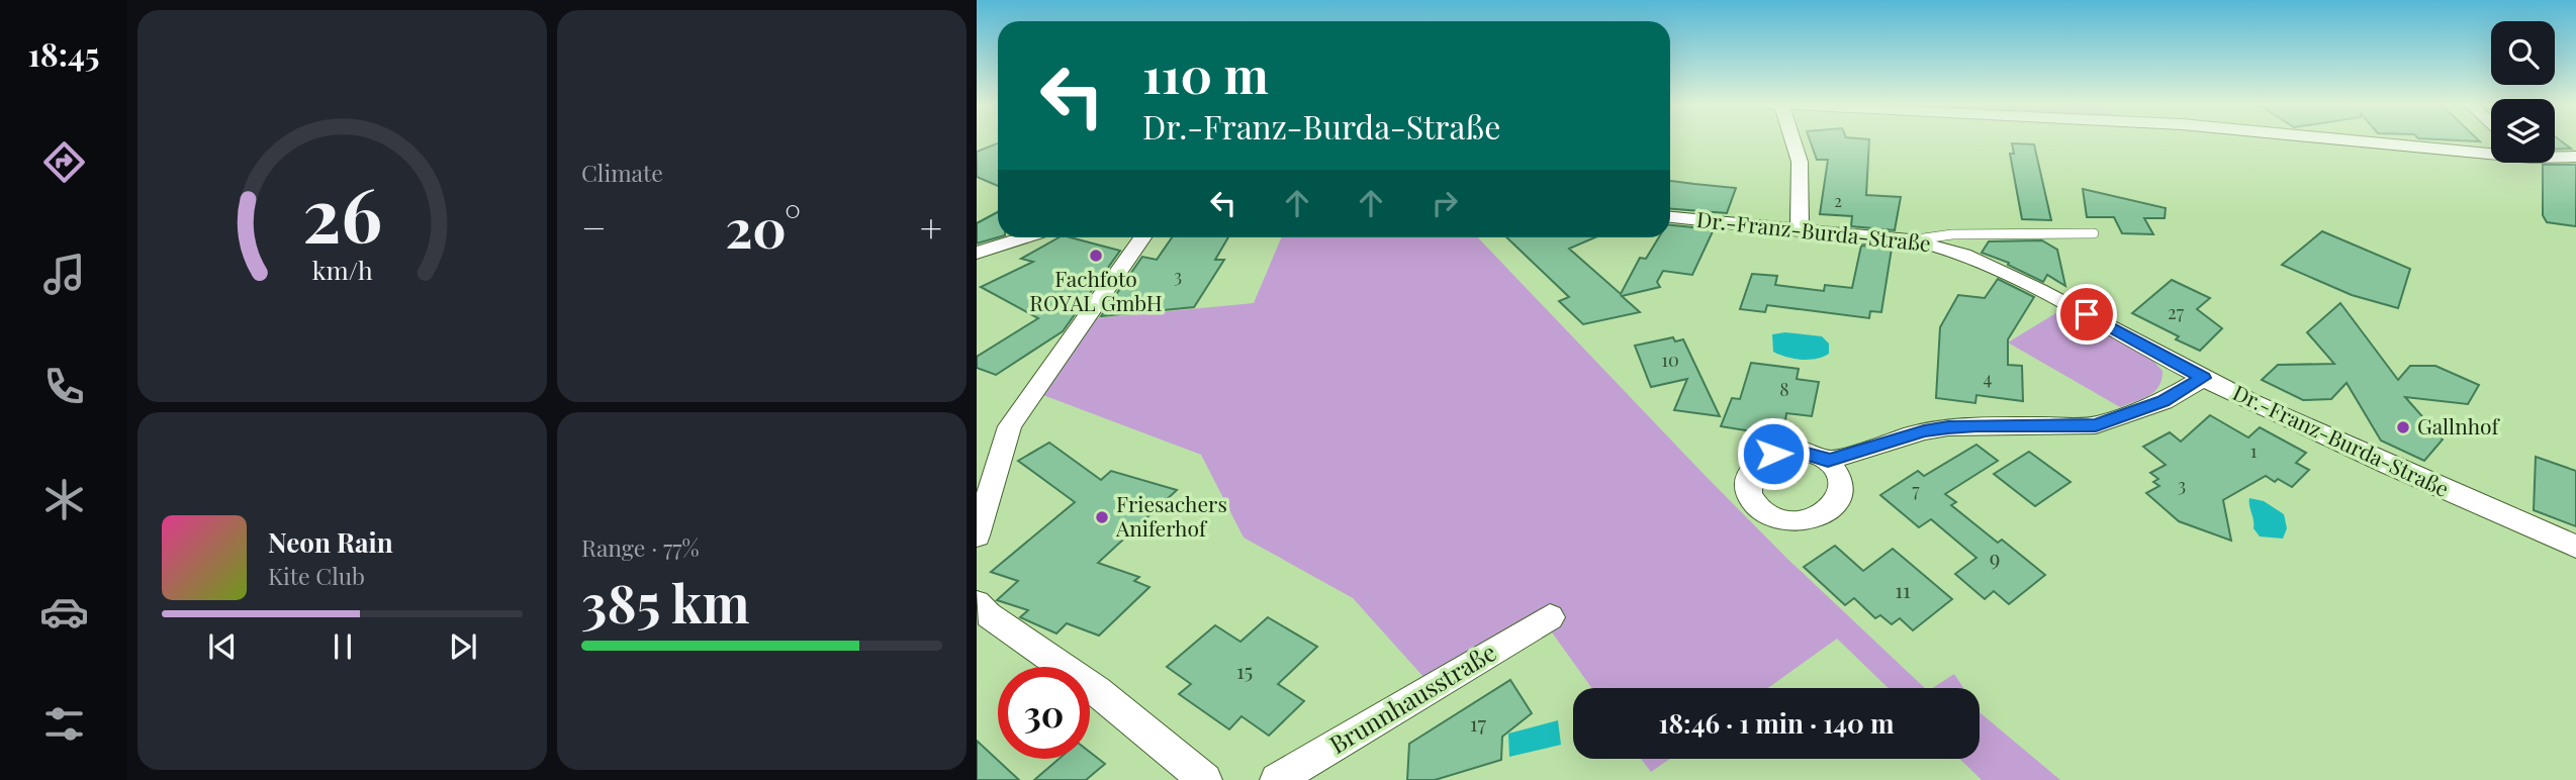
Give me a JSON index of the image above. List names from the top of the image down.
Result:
{
  "streets": {
    "street": ["Dr.-Franz-Burda-Straße", "Brunnhausstraße"]
  },
  "places": ["Fachfoto ROYAL GmbH", "Gallnhof", "Friesachers Aniferhof"],
  "house_numbers": [
    "2",
    "3",
    "27",
    "10",
    "4",
    "8",
    "1",
    "3",
    "7",
    "9",
    "11",
    "15",
    "17"
  ],
  "page": {
    "tabs": "18:45",
    "tile": [
      "Climate",
      ["Range · 77%", "385 km"]
    ],
    "turn": ["110 m", "Dr.-Franz-Burda-Straße"],
    "heat": ["−", "20°", "+"],
    "song": ["Neon Rain", "Kite Club"],
    "limit": "30",
    "trip": "18:46 · 1 min · 140 m",
    "gauge": ["26", "km/h"]
  }
}
